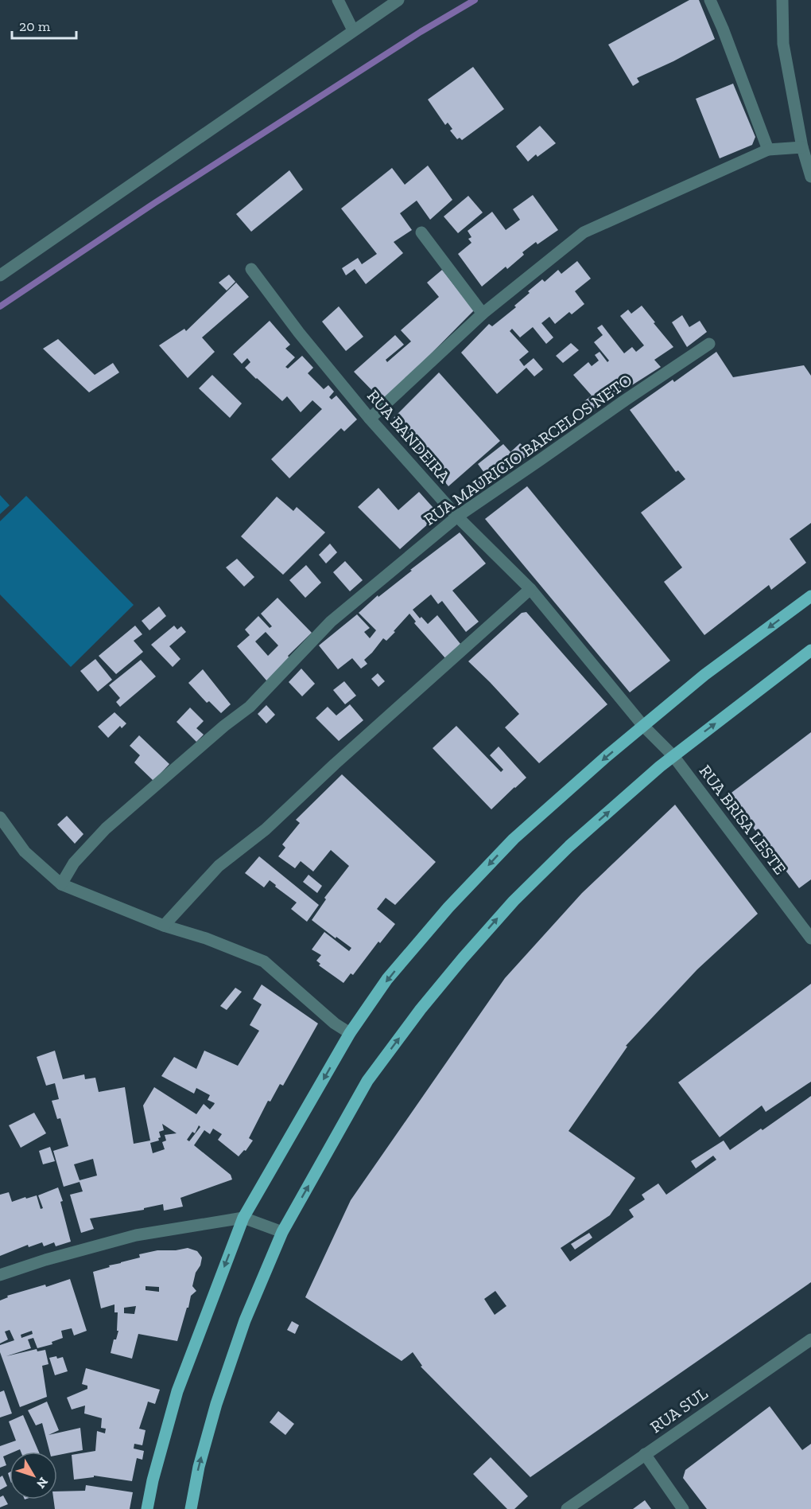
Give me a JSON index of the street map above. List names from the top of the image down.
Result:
{
  "streets": {
    "street": [
      "RUA BANDEIRA",
      "RUA MAURICIO BARCELOS NETO",
      "RUA BRISA LESTE",
      "RUA SUL"
    ]
  },
  "crossings": [
    ["RUA BANDEIRA", "RUA MAURICIO BARCELOS NETO"],
    ["RUA BANDEIRA", "RUA BRISA LESTE"]
  ],
  "scale_bar": "20 m",
  "north": "bottom right"
}
